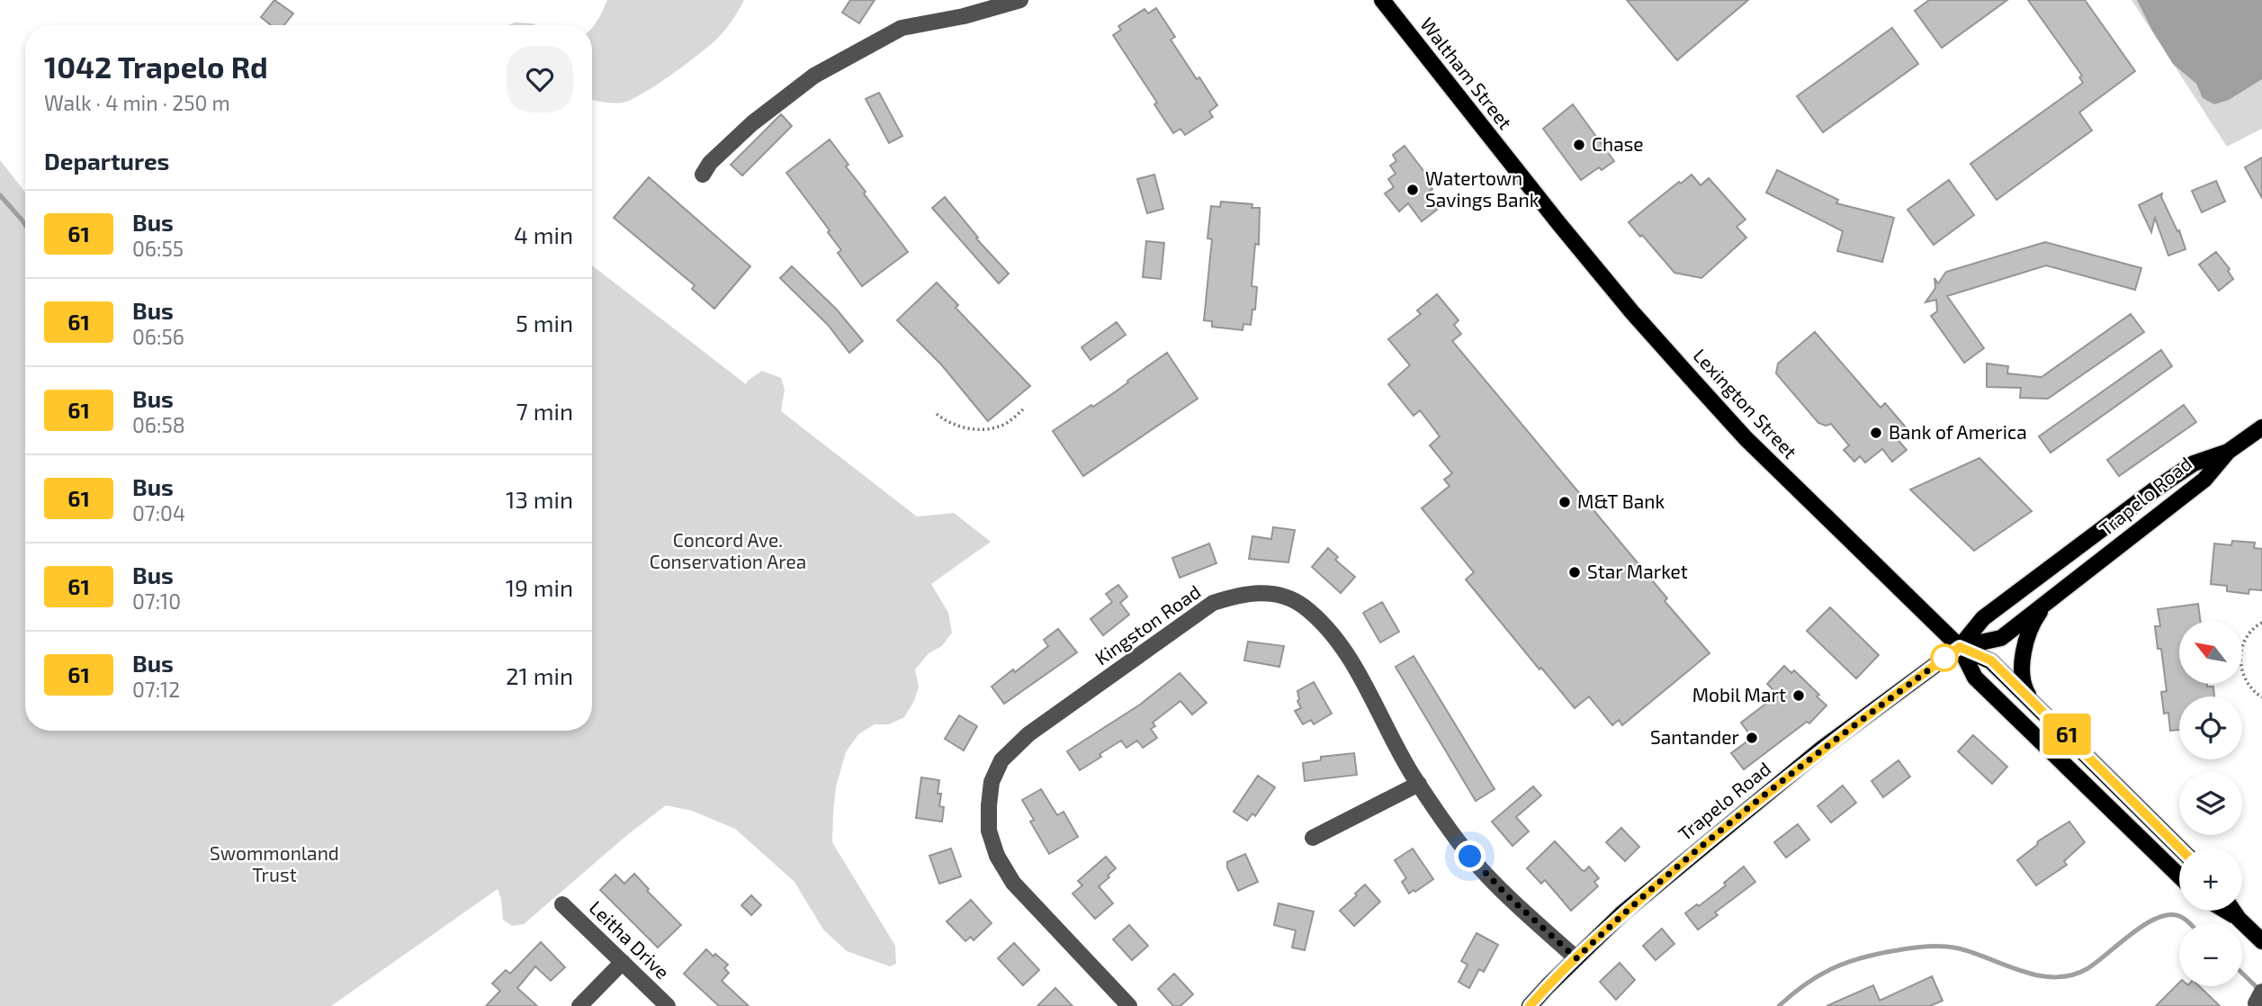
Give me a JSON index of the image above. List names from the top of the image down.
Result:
{
  "streets": {
    "main road": ["Waltham Street", "Lexington Street", "Trapelo Road"],
    "street": ["Kingston Road", "Leitha Drive"]
  },
  "crossings": [
    ["Waltham Street", "Lexington Street"],
    ["Lexington Street", "Trapelo Road"],
    ["Trapelo Road", "Kingston Road"]
  ],
  "parks": ["Concord Ave. Conservation Area", "Swommonland Trust"],
  "places": [
    "Chase",
    "Watertown Savings Bank",
    "Bank of America",
    "M&T Bank",
    "Star Market",
    "Mobil Mart",
    "Santander"
  ],
  "lines": ["bus line 61"],
  "north": "top left",
  "page": {
    "on_map": "61",
    "heading": [
      ["1042 Trapelo Rd", "Walk · 4 min · 250 m"],
      "Departures"
    ],
    "list": [
      {
        "mark": "61",
        "name": "Bus",
        "note": "06:55",
        "value": "4 min"
      },
      {
        "mark": "61",
        "name": "Bus",
        "note": "06:56",
        "value": "5 min"
      },
      {
        "mark": "61",
        "name": "Bus",
        "note": "06:58",
        "value": "7 min"
      },
      {
        "mark": "61",
        "name": "Bus",
        "note": "07:04",
        "value": "13 min"
      },
      {
        "mark": "61",
        "name": "Bus",
        "note": "07:10",
        "value": "19 min"
      },
      {
        "mark": "61",
        "name": "Bus",
        "note": "07:12",
        "value": "21 min"
      }
    ],
    "map_buttons": ["+", "−"]
  }
}
